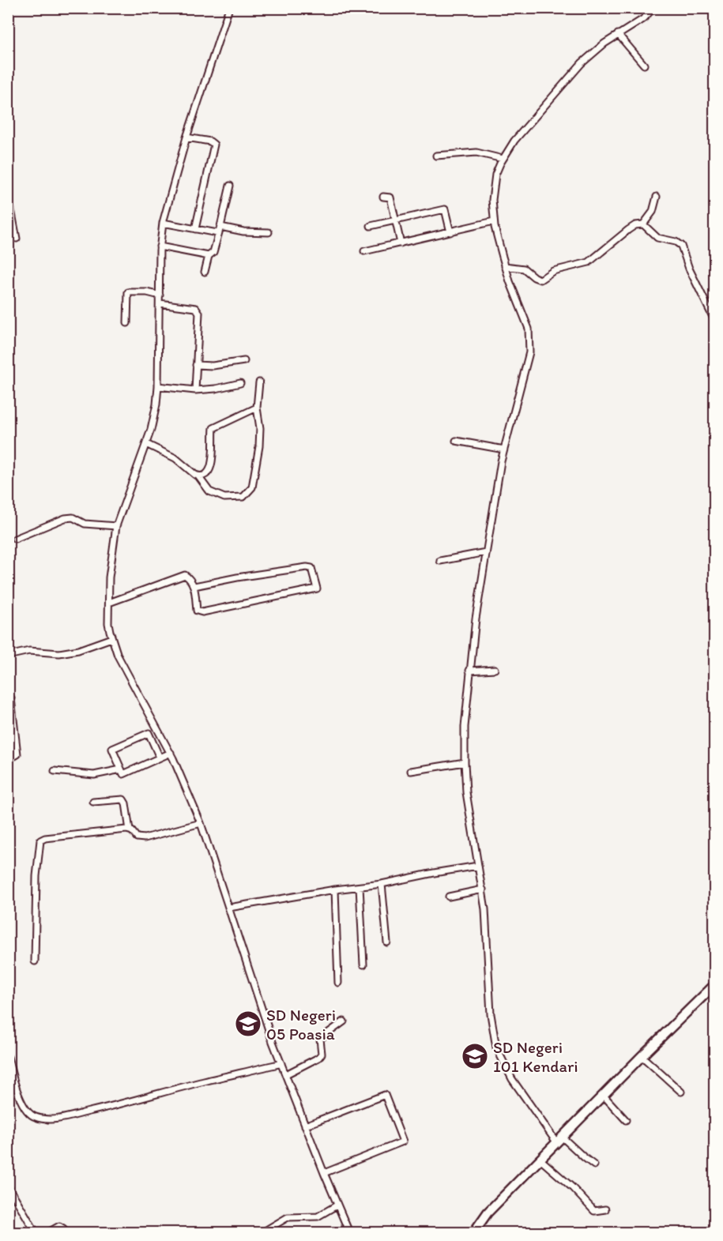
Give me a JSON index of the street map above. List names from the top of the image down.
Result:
{
  "places": {
    "school or university": ["SD Negeri 05 Poasia", "SD Negeri 101 Kendari"]
  }
}
